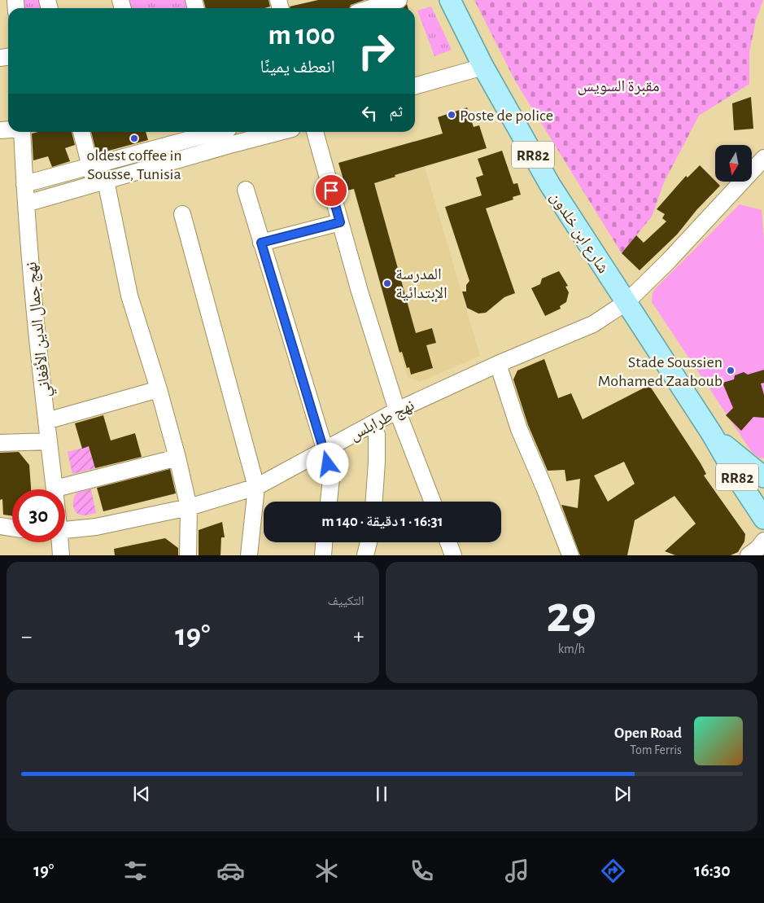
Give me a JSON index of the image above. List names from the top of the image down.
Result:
{
  "streets": {
    "main road": ["RR82", "شارع ابن خلدون"],
    "street": ["نهج جمال الدين الأفغاني", "نهج طرابلس"]
  },
  "crossings": [
    ["شارع ابن خلدون", "نهج طرابلس"]
  ],
  "parks": ["مقبرة السويس"],
  "places": [
    "Poste de police",
    "oldest coffee in Sousse, Tunisia",
    "المدرسة الإبتدائية",
    "Stade Soussien Mohamed Zaaboub"
  ],
  "north": "bottom",
  "page": {
    "turn": ["100 m", "انعطف يمينًا"],
    "then": "ثم",
    "limit": "30",
    "trip": "16:31 · 1 دقيقة · 140 m",
    "tile": [
      ["29", "km/h"],
      "التكييف"
    ],
    "heat": ["−", "19°", "+"],
    "song": ["Open Road", "Tom Ferris"],
    "tabs": ["16:30", "19°"]
  }
}
